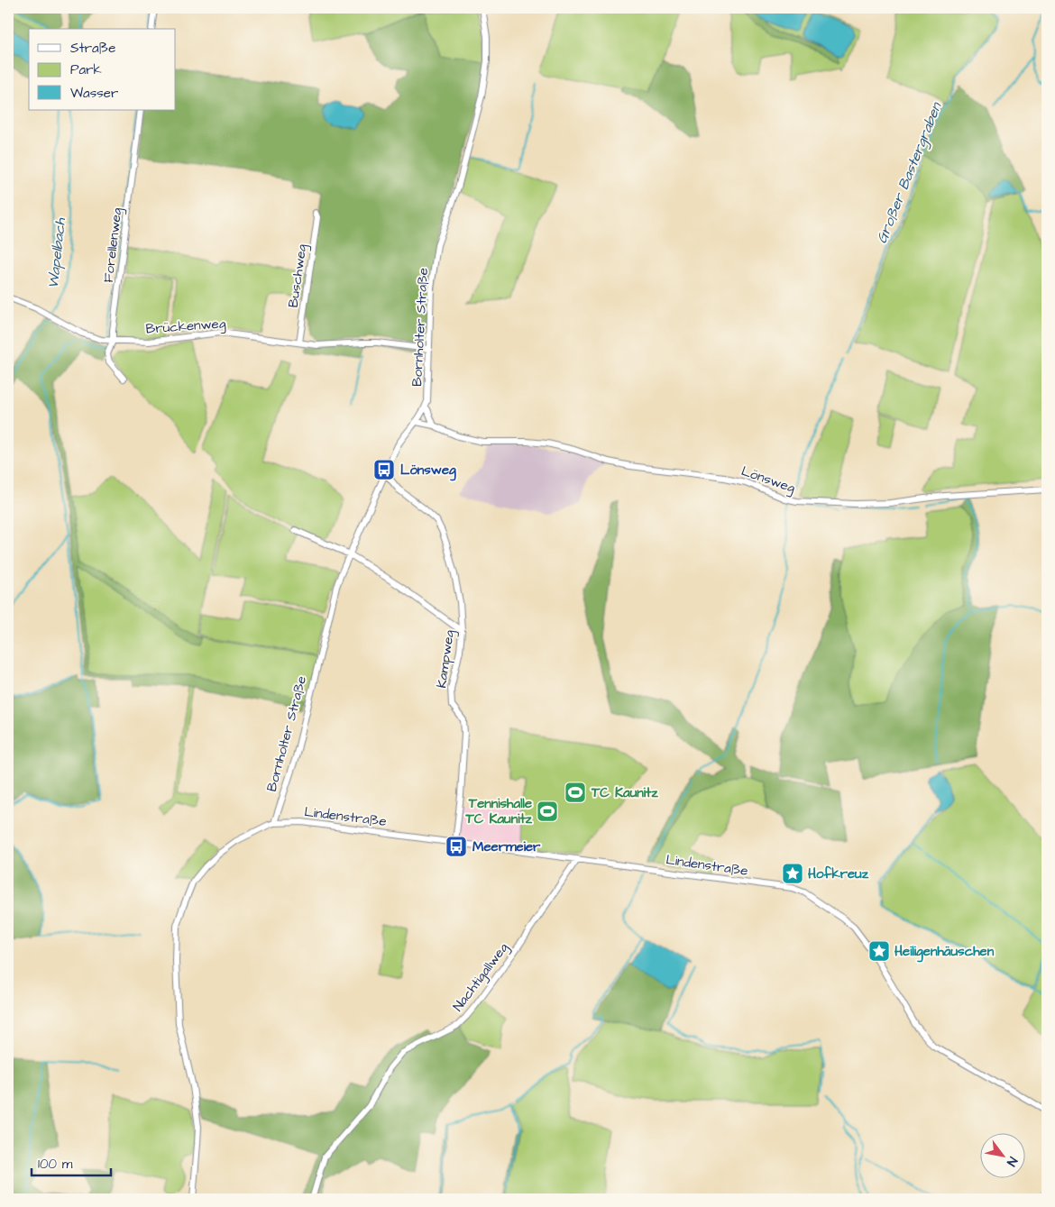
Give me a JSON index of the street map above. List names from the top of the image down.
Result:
{
  "streets": {
    "street": [
      "Forellenweg",
      "Buschweg",
      "Brückenweg",
      "Bornholter Straße",
      "Lönsweg",
      "Kampweg",
      "Lindenstraße",
      "Nachtigallweg"
    ]
  },
  "crossings": [
    ["Forellenweg", "Brückenweg"],
    ["Buschweg", "Brückenweg"],
    ["Brückenweg", "Bornholter Straße"],
    ["Bornholter Straße", "Lönsweg"],
    ["Bornholter Straße", "Kampweg"],
    ["Bornholter Straße", "Lindenstraße"],
    ["Kampweg", "Lindenstraße"],
    ["Lindenstraße", "Nachtigallweg"]
  ],
  "water": ["Großer Bastergraben", "Wapelbach"],
  "places": {
    "bus stop": ["Lönsweg", "Meermeier"],
    "sports": ["TC Kaunitz", "Tennishalle TC Kaunitz"],
    "place": ["Hofkreuz", "Heiligenhäuschen"]
  },
  "legend": ["Straße", "Park", "Wasser"],
  "scale_bar": "100 m",
  "north": "bottom right"
}
